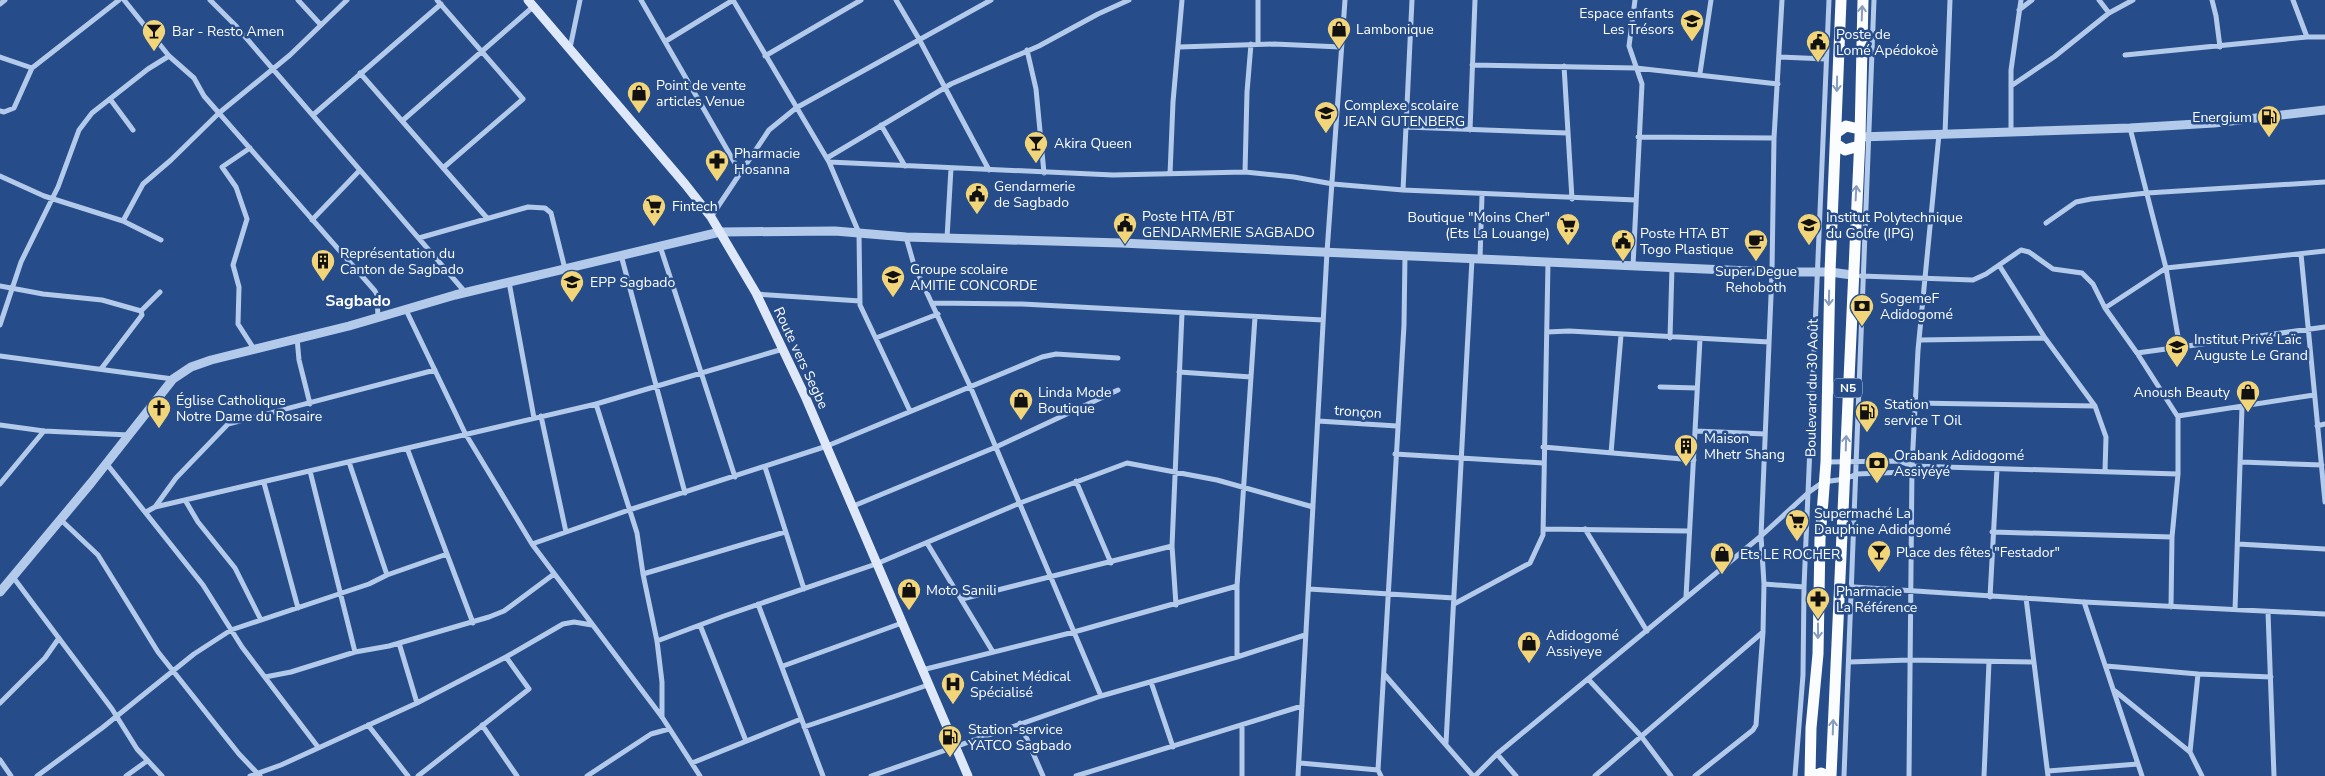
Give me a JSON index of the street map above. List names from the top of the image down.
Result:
{
  "streets": {
    "highway": ["Boulevard du 30 Août", "N5"],
    "main road": ["Route vers Segbe"],
    "street": ["tronçon"]
  },
  "crossings": [
    ["Boulevard du 30 Août", "N5"]
  ],
  "districts": ["Sagbado"],
  "places": {
    "school or university": [
      "Espace enfants Les Trésors",
      "Complexe scolaire JEAN GUTENBERG",
      "Institut Polytechnique du Golfe (IPG)",
      "Groupe scolaire AMITIE CONCORDE",
      "EPP Sagbado",
      "Institut Privé Laïc Auguste Le Grand"
    ],
    "shop": [
      "Lambonique",
      "Point de vente articles Venue",
      "Anoush Beauty",
      "Linda Mode Boutique",
      "Ets LE ROCHER",
      "Moto Sanili",
      "Adidogomé Assiyeye"
    ],
    "bar": ["Bar - Resto Amen", "Akira Queen", "Place des fêtes \"Festador\""],
    "public building": [
      "Poste de Lomé Apédokoè",
      "Gendarmerie de Sagbado",
      "Poste HTA /BT GENDARMERIE SAGBADO",
      "Poste HTA BT Togo Plastique"
    ],
    "fuel station": ["Energium", "Station service T Oil", "Station-service YATCO Sagbado"],
    "pharmacy": ["Pharmacie Hosanna", "Pharmacie La Référence"],
    "supermarket": ["Fintech", "Boutique \"Moins Cher\" (Ets La Louange)", "Supermaché La Dauphine Adidogomé"],
    "cafe": ["Super Degue Rehoboth"],
    "building": ["Représentation du Canton de Sagbado", "Maison Mhetr Shang"],
    "bank": ["SogemeF Adidogomé", "Orabank Adidogomé Assiyéyé"],
    "church": ["Église Catholique Notre Dame du Rosaire"],
    "hospital": ["Cabinet Médical Spécialisé"]
  }
}
